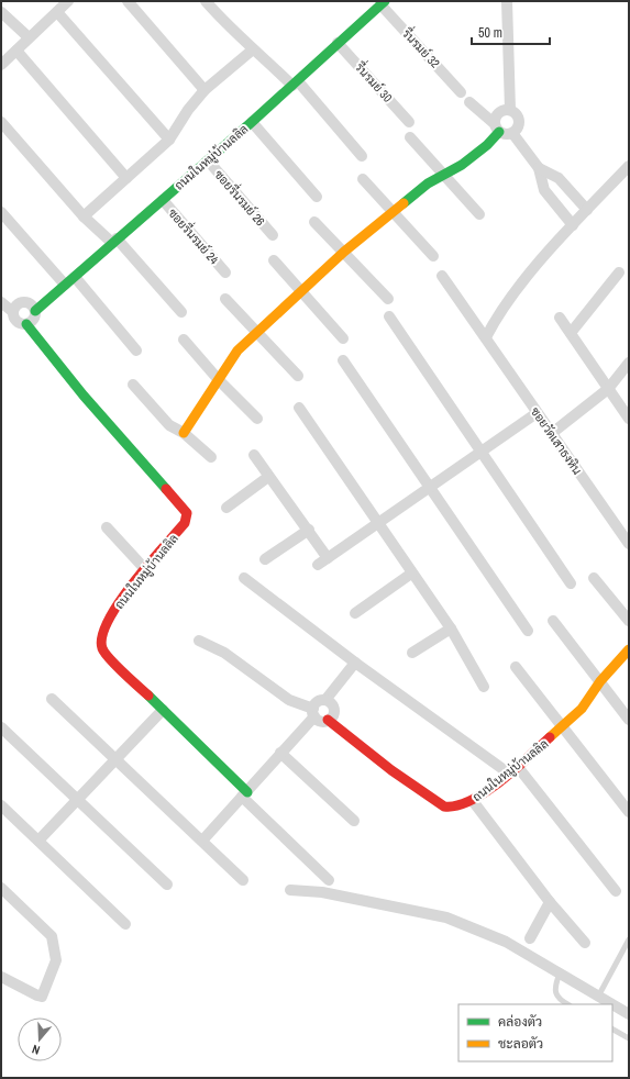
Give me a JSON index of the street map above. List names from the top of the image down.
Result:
{
  "streets": {
    "street": [
      "รื่นรมย์ 32",
      "รื่นรมย์ 30",
      "ถนนในหมู่บ้านลลิล",
      "ซอยรื่นรมย์ 26",
      "ซอยรื่นรมย์ 24",
      "ซอยวัดเสาธงหิน"
    ]
  },
  "crossings": [
    ["รื่นรมย์ 32", "ถนนในหมู่บ้านลลิล"],
    ["รื่นรมย์ 30", "ถนนในหมู่บ้านลลิล"],
    ["ถนนในหมู่บ้านลลิล", "ซอยรื่นรมย์ 26"],
    ["ถนนในหมู่บ้านลลิล", "ซอยรื่นรมย์ 24"]
  ],
  "legend": ["คล่องตัว", "ชะลอตัว"],
  "scale_bar": "50 m",
  "north": "bottom"
}
